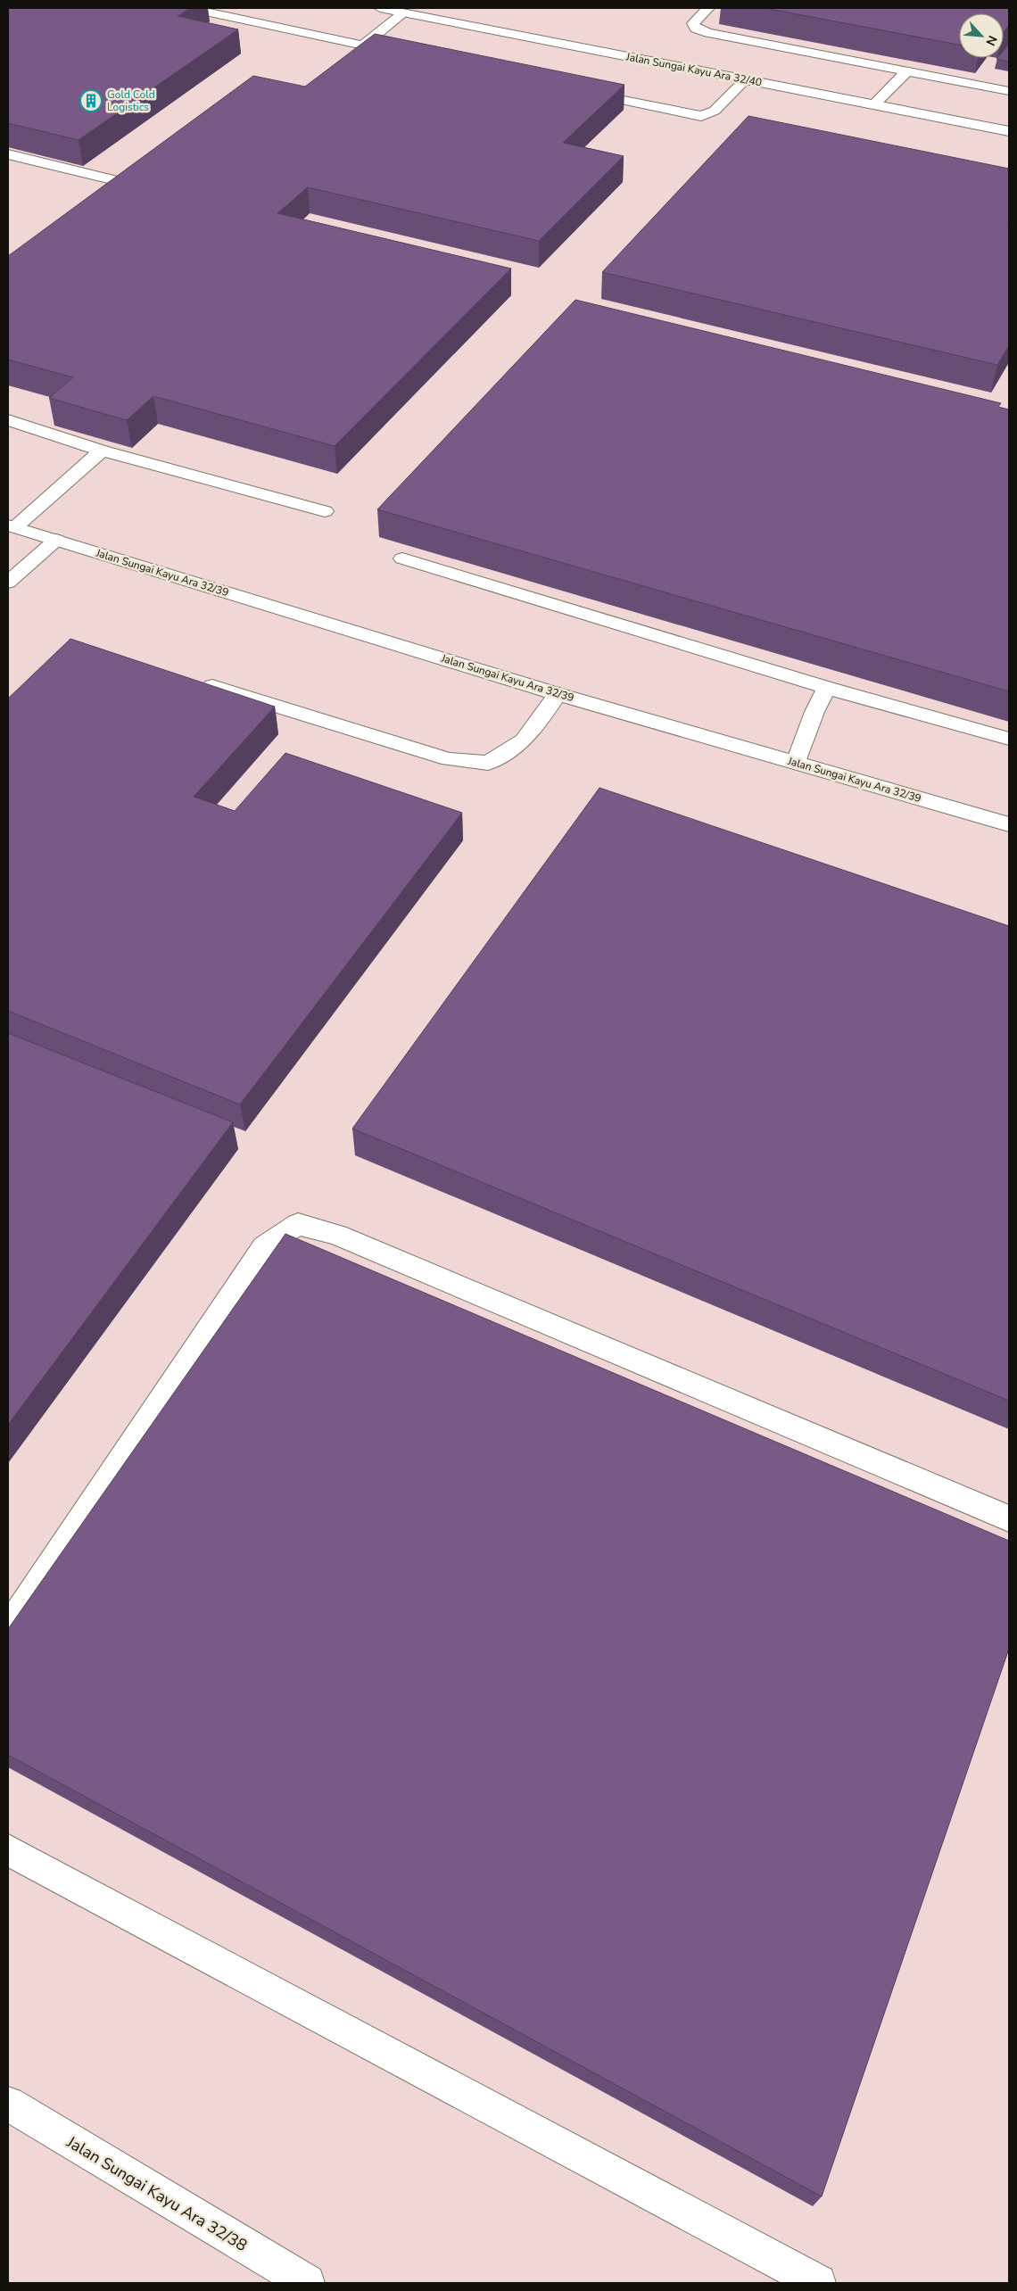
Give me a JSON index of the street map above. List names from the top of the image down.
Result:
{
  "streets": {
    "street": ["Jalan Sungai Kayu Ara 32/40", "Jalan Sungai Kayu Ara 32/39", "Jalan Sungai Kayu Ara 32/38"]
  },
  "places": {
    "building": ["Gold Cold Logistics"]
  },
  "north": "bottom right"
}
